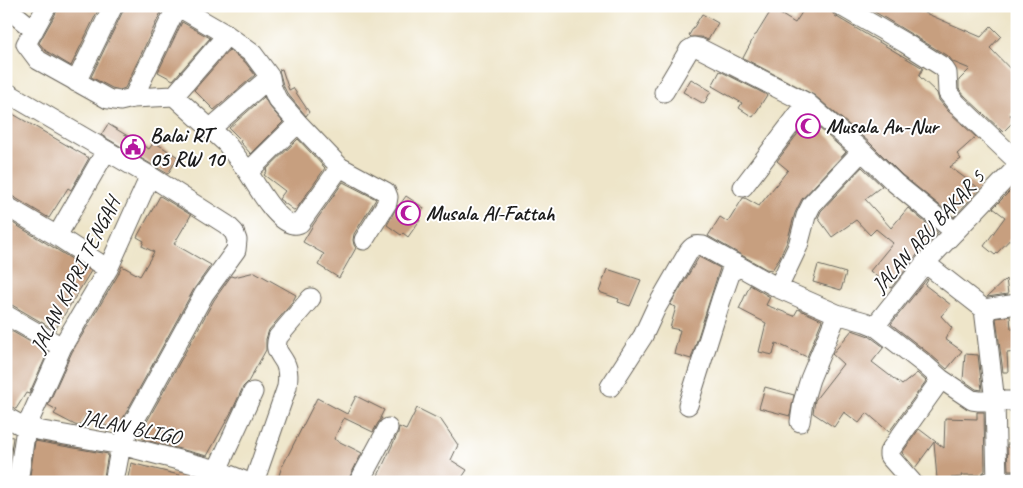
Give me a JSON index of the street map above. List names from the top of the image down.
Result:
{
  "streets": {
    "street": ["JALAN ABU BAKAR 5", "JALAN KAPRI TENGAH", "JALAN BLIGO"]
  },
  "crossings": [
    ["JALAN KAPRI TENGAH", "JALAN BLIGO"]
  ],
  "places": {
    "mosque": ["Musala An-Nur", "Musala Al-Fattah"],
    "public building": ["Balai RT 05 RW 10"]
  }
}
